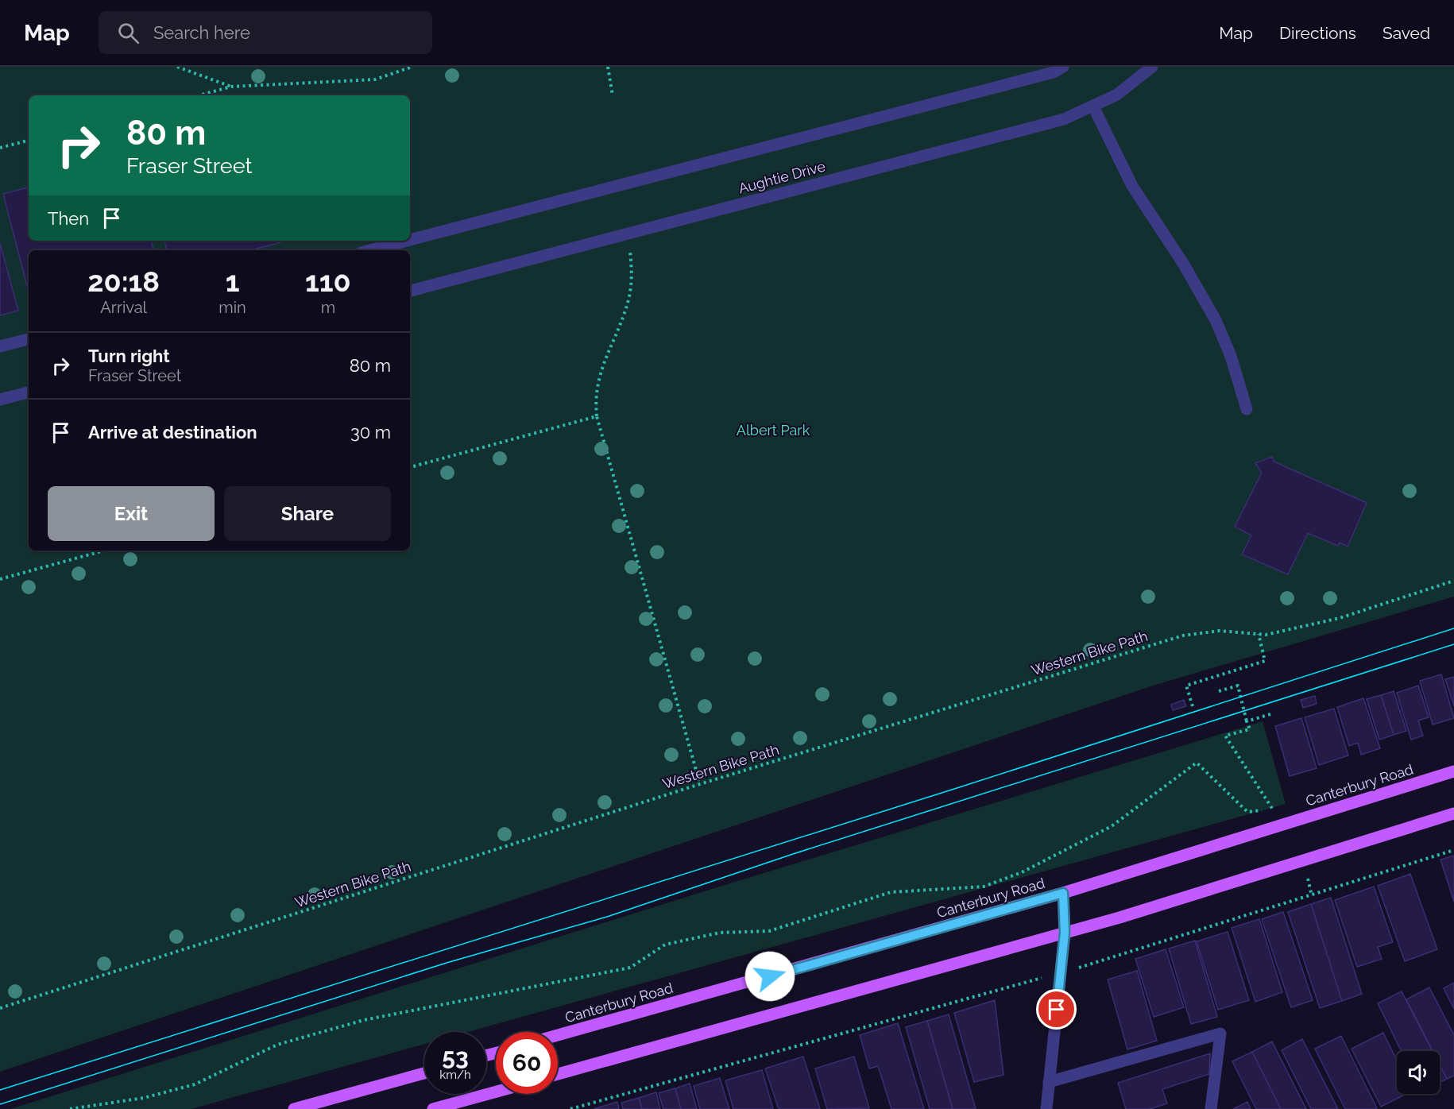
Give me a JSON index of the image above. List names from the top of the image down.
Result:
{
  "streets": {
    "main road": ["Canterbury Road"],
    "street": ["Aughtie Drive"],
    "path": ["Western Bike Path"]
  },
  "parks": ["Albert Park"],
  "page": {
    "header": "Map",
    "search": "Search here",
    "nav": ["Map", "Directions", "Saved"],
    "turn": ["80 m", "Fraser Street"],
    "then": "Then",
    "eta": [
      "20:18",
      "Arrival",
      "1",
      "min",
      "110",
      "m"
    ],
    "list": [
      {
        "name": "Turn right",
        "note": "Fraser Street",
        "value": "80 m"
      },
      {
        "name": "Arrive at destination",
        "value": "30 m"
      }
    ],
    "buttons": ["Exit", "Share"],
    "speed": "53 km/h",
    "limit": "60"
  }
}
